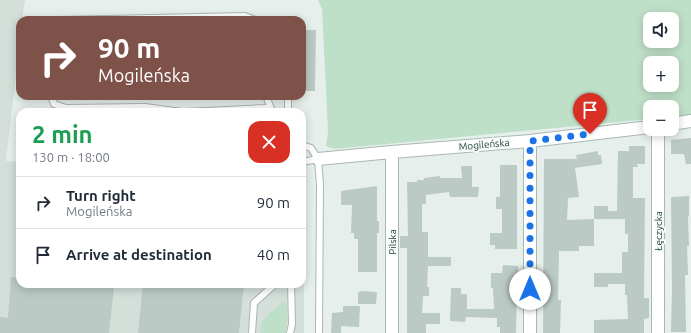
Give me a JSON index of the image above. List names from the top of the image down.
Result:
{
  "streets": {
    "street": ["Mogileńska", "Łęczycka", "Pilska"]
  },
  "crossings": [
    ["Mogileńska", "Pilska"]
  ],
  "page": {
    "map_buttons": ["+", "−"],
    "turn": ["90 m", "Mogileńska"],
    "heading": ["2 min", "130 m · 18:00"],
    "list": [
      {
        "name": "Turn right",
        "note": "Mogileńska",
        "value": "90 m"
      },
      {
        "name": "Arrive at destination",
        "value": "40 m"
      }
    ]
  }
}
